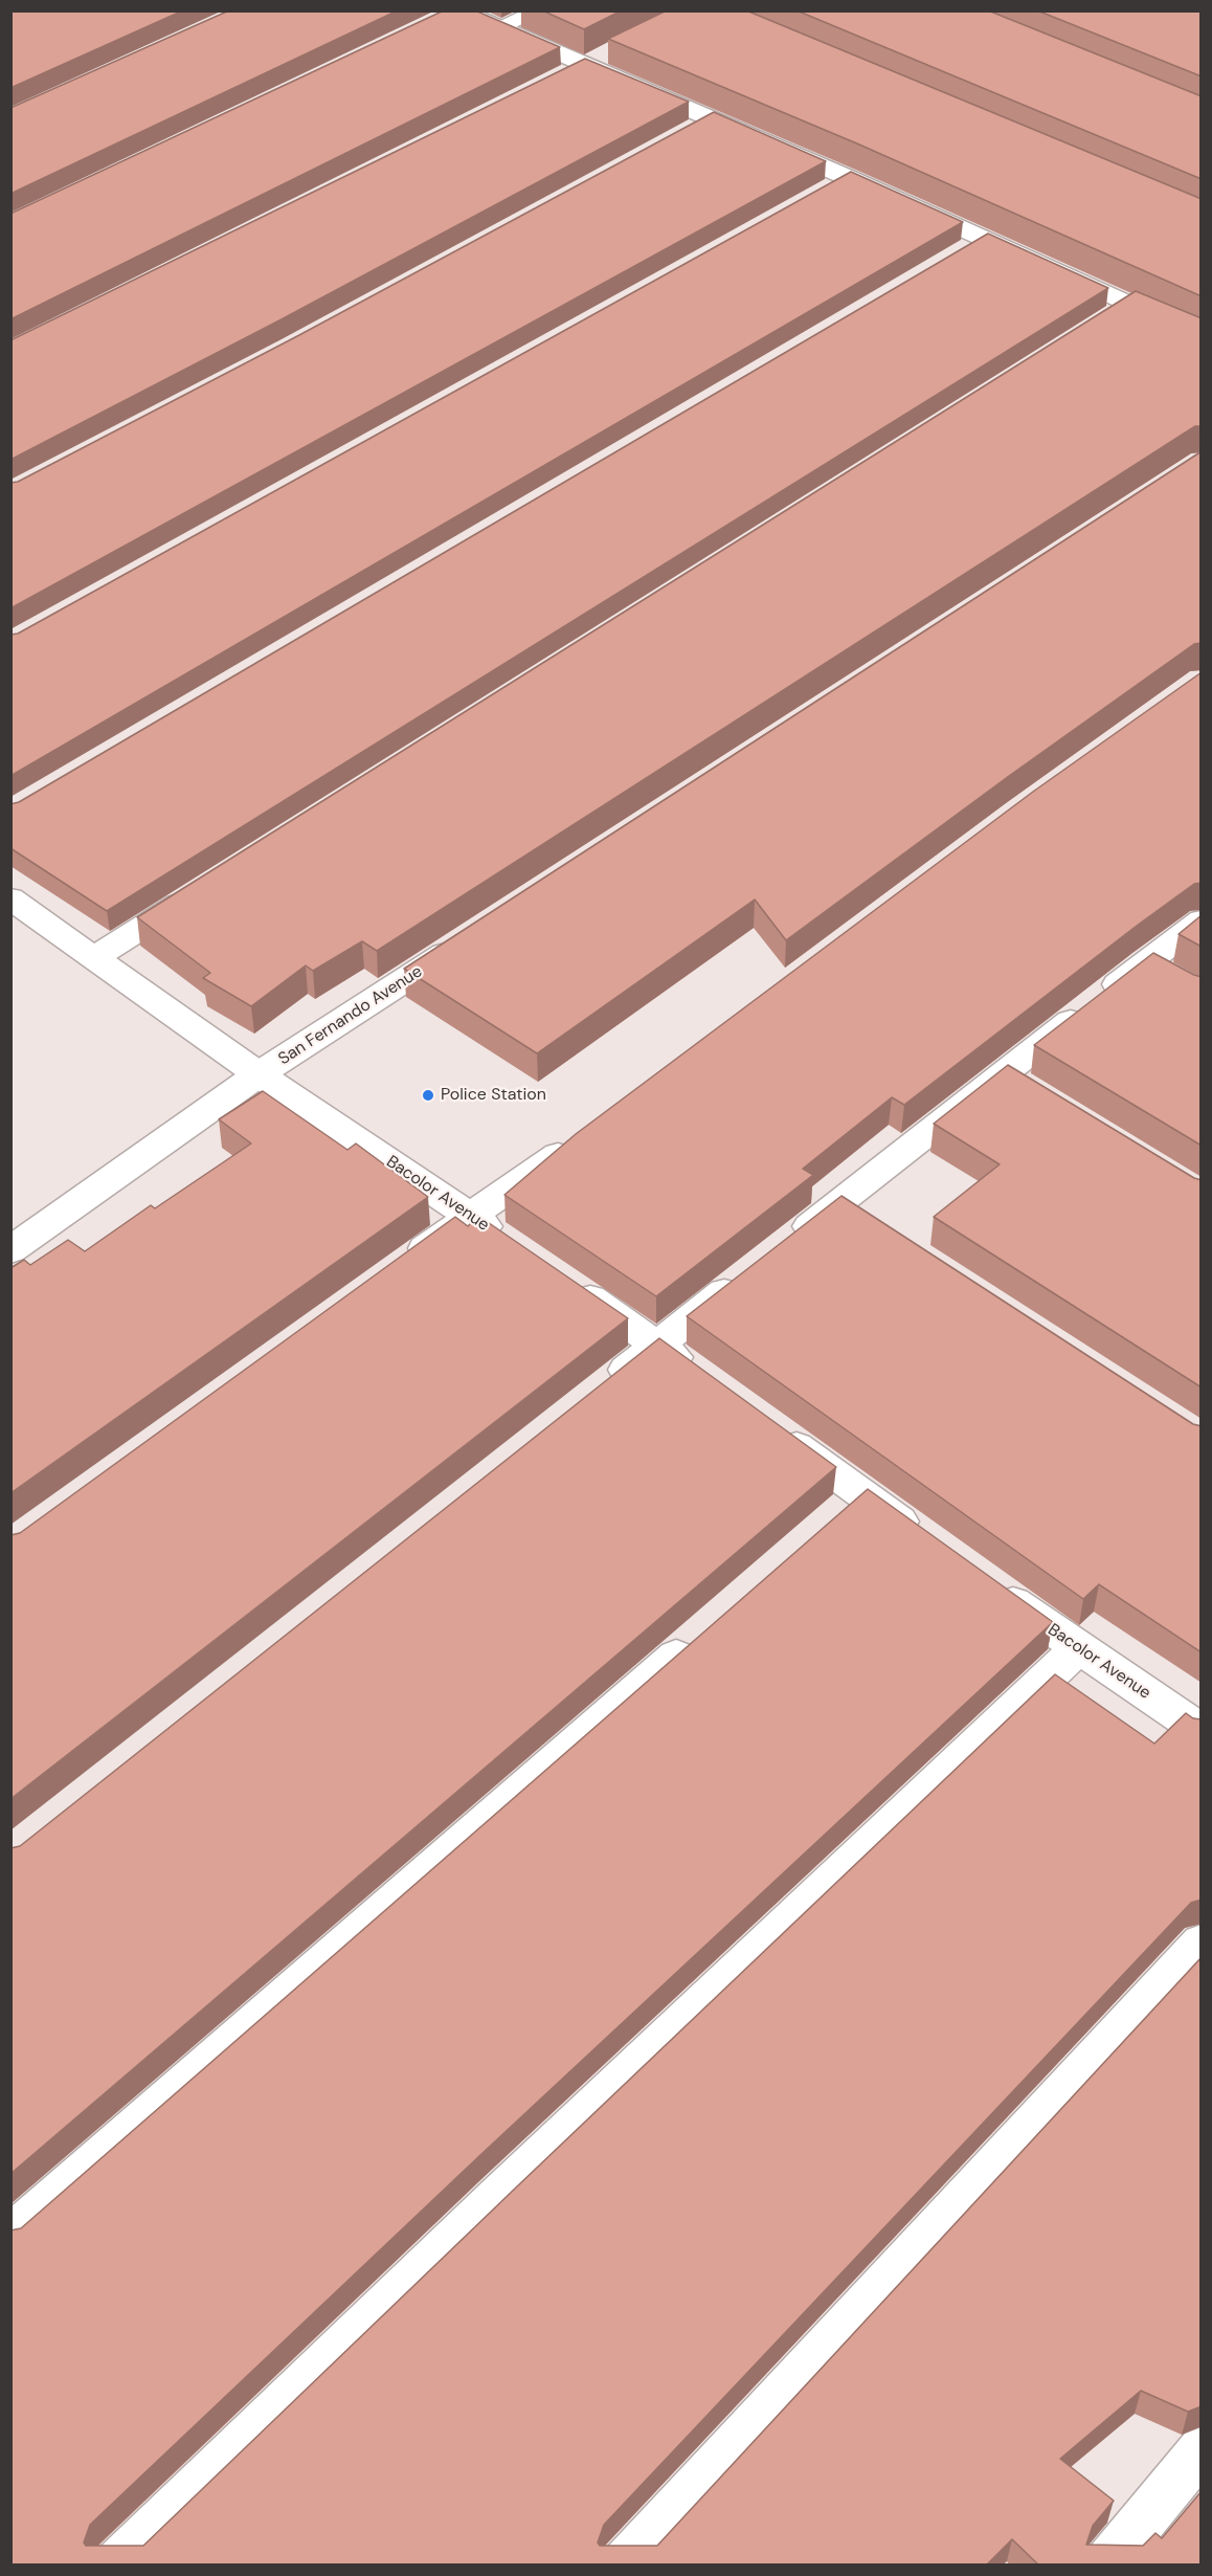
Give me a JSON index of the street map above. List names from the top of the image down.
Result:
{
  "streets": {
    "street": ["San Fernando Avenue", "Bacolor Avenue"]
  },
  "crossings": [
    ["San Fernando Avenue", "Bacolor Avenue"]
  ],
  "places": ["Police Station"]
}
